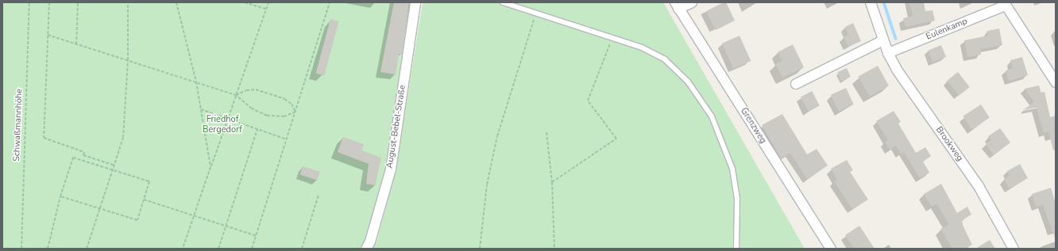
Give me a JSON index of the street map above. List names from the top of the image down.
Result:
{
  "streets": {
    "street": [
      "Eulenkamp",
      "Grenzweg",
      "August-Bebel-Straße",
      "Brookweg"
    ],
    "path": ["Schwaßmannhöhe"]
  },
  "crossings": [
    ["Eulenkamp", "Brookweg"]
  ],
  "parks": ["Friedhof Bergedorf"]
}
